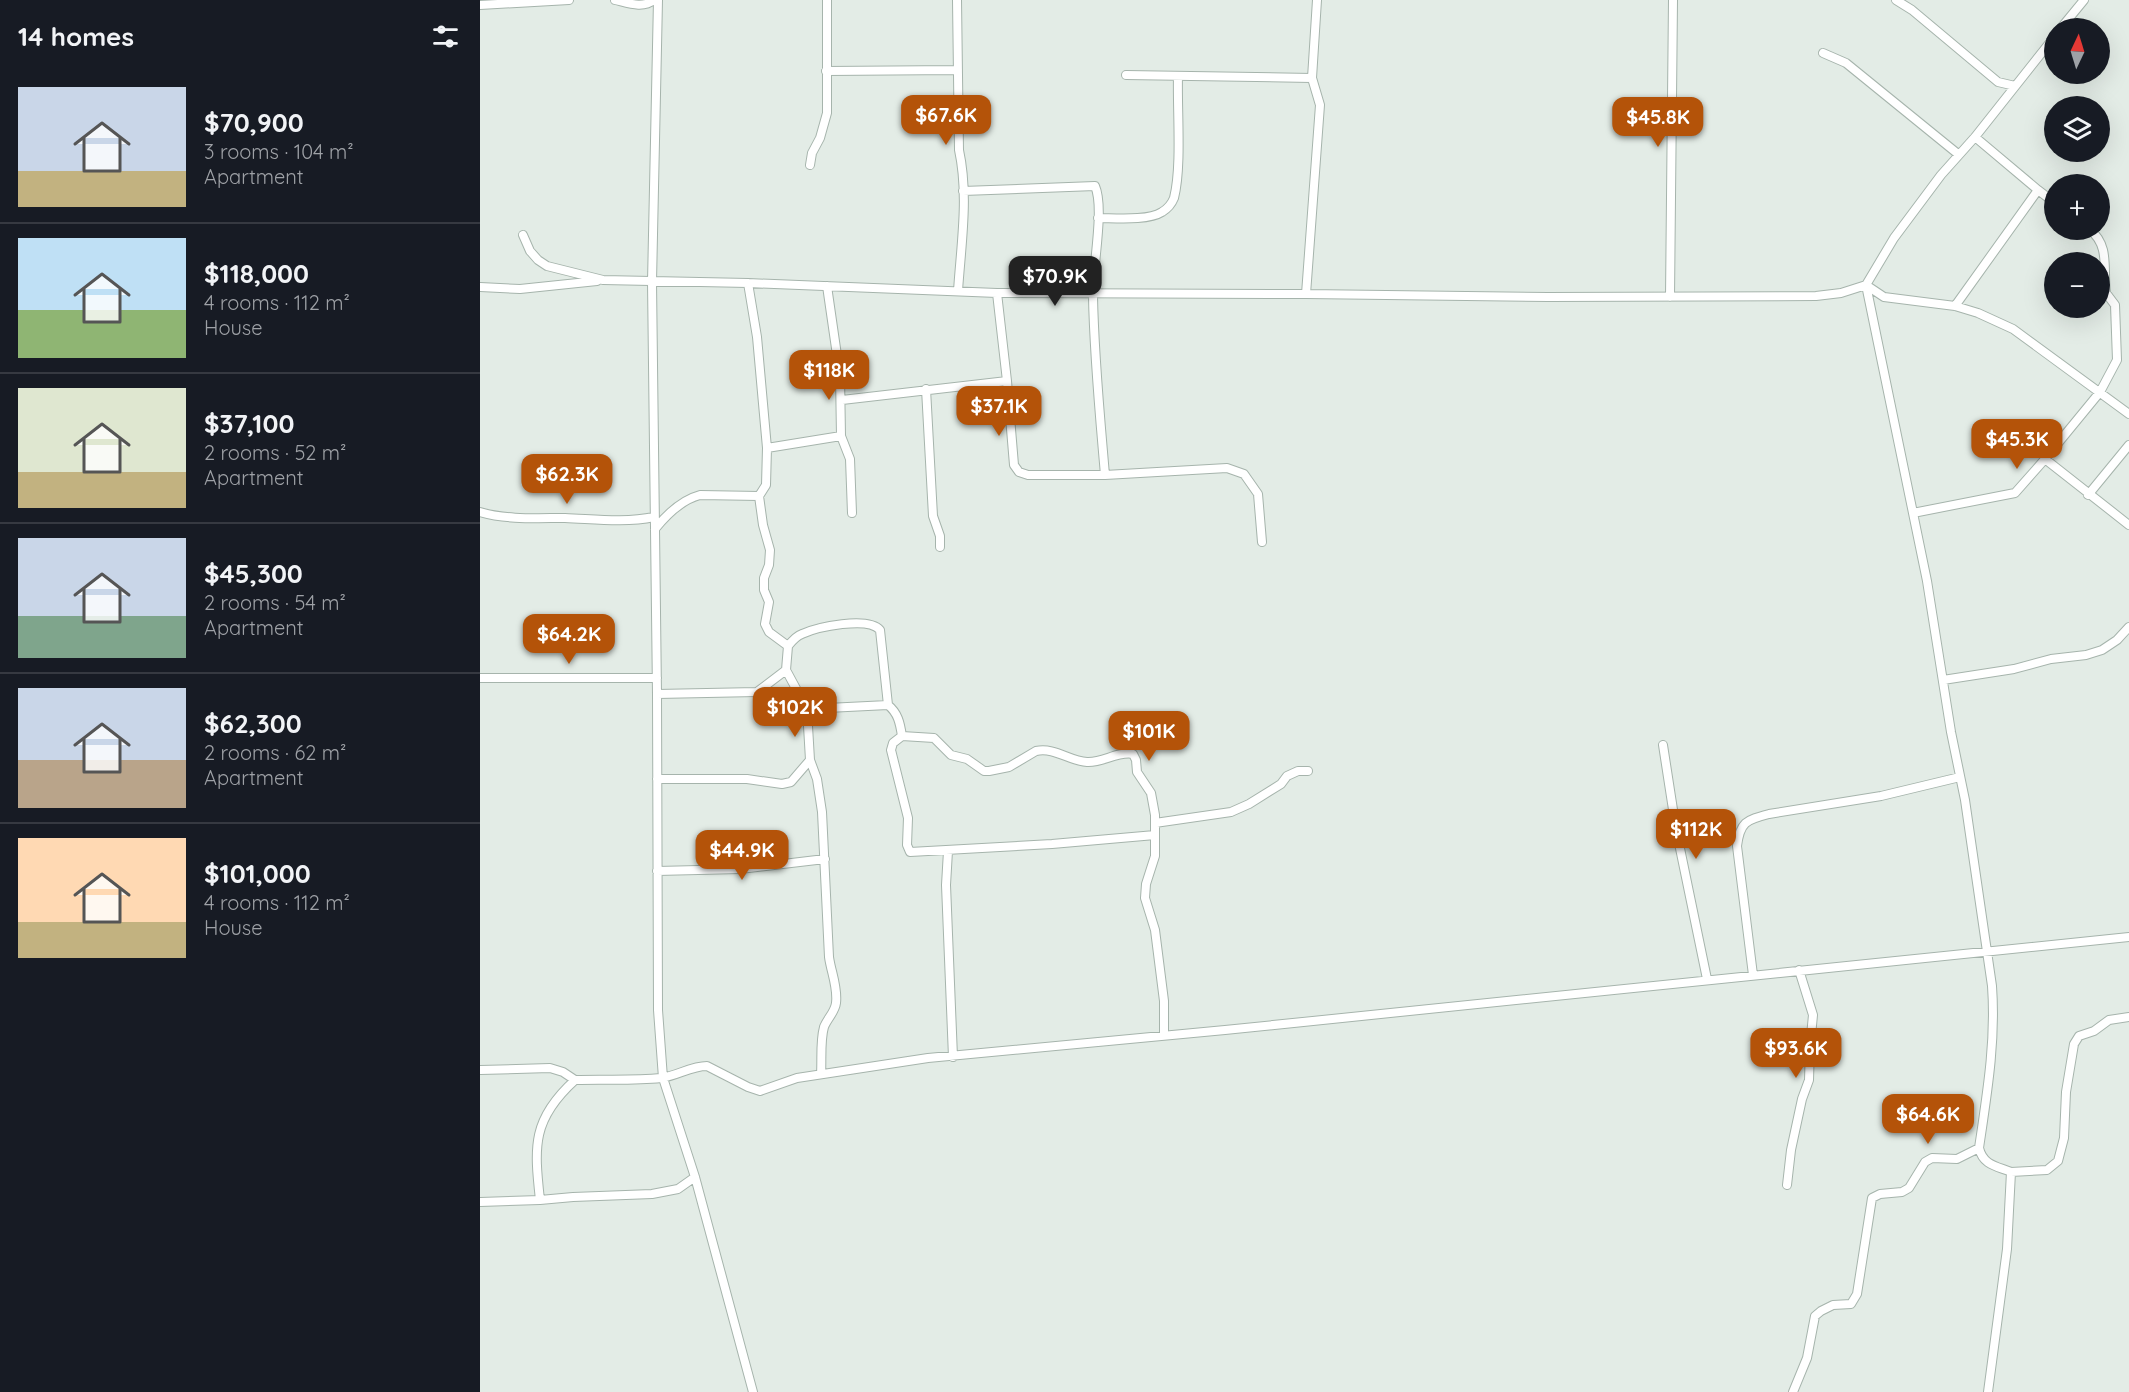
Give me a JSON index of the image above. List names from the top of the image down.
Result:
{
  "north": "top",
  "page": {
    "heading": "14 homes",
    "map_buttons": ["+", "−"],
    "list": [
      {
        "name": "$70,900",
        "note": "3 rooms · 104 m² · Apartment"
      },
      {
        "name": "$118,000",
        "note": "4 rooms · 112 m² · House"
      },
      {
        "name": "$37,100",
        "note": "2 rooms · 52 m² · Apartment"
      },
      {
        "name": "$45,300",
        "note": "2 rooms · 54 m² · Apartment"
      },
      {
        "name": "$62,300",
        "note": "2 rooms · 62 m² · Apartment"
      },
      {
        "name": "$101,000",
        "note": "4 rooms · 112 m² · House"
      }
    ],
    "price": [
      "$67.6K",
      "$45.8K",
      "$70.9K",
      "$118K",
      "$37.1K",
      "$45.3K",
      "$62.3K",
      "$64.2K",
      "$102K",
      "$101K",
      "$112K",
      "$44.9K",
      "$93.6K",
      "$64.6K"
    ]
  }
}
